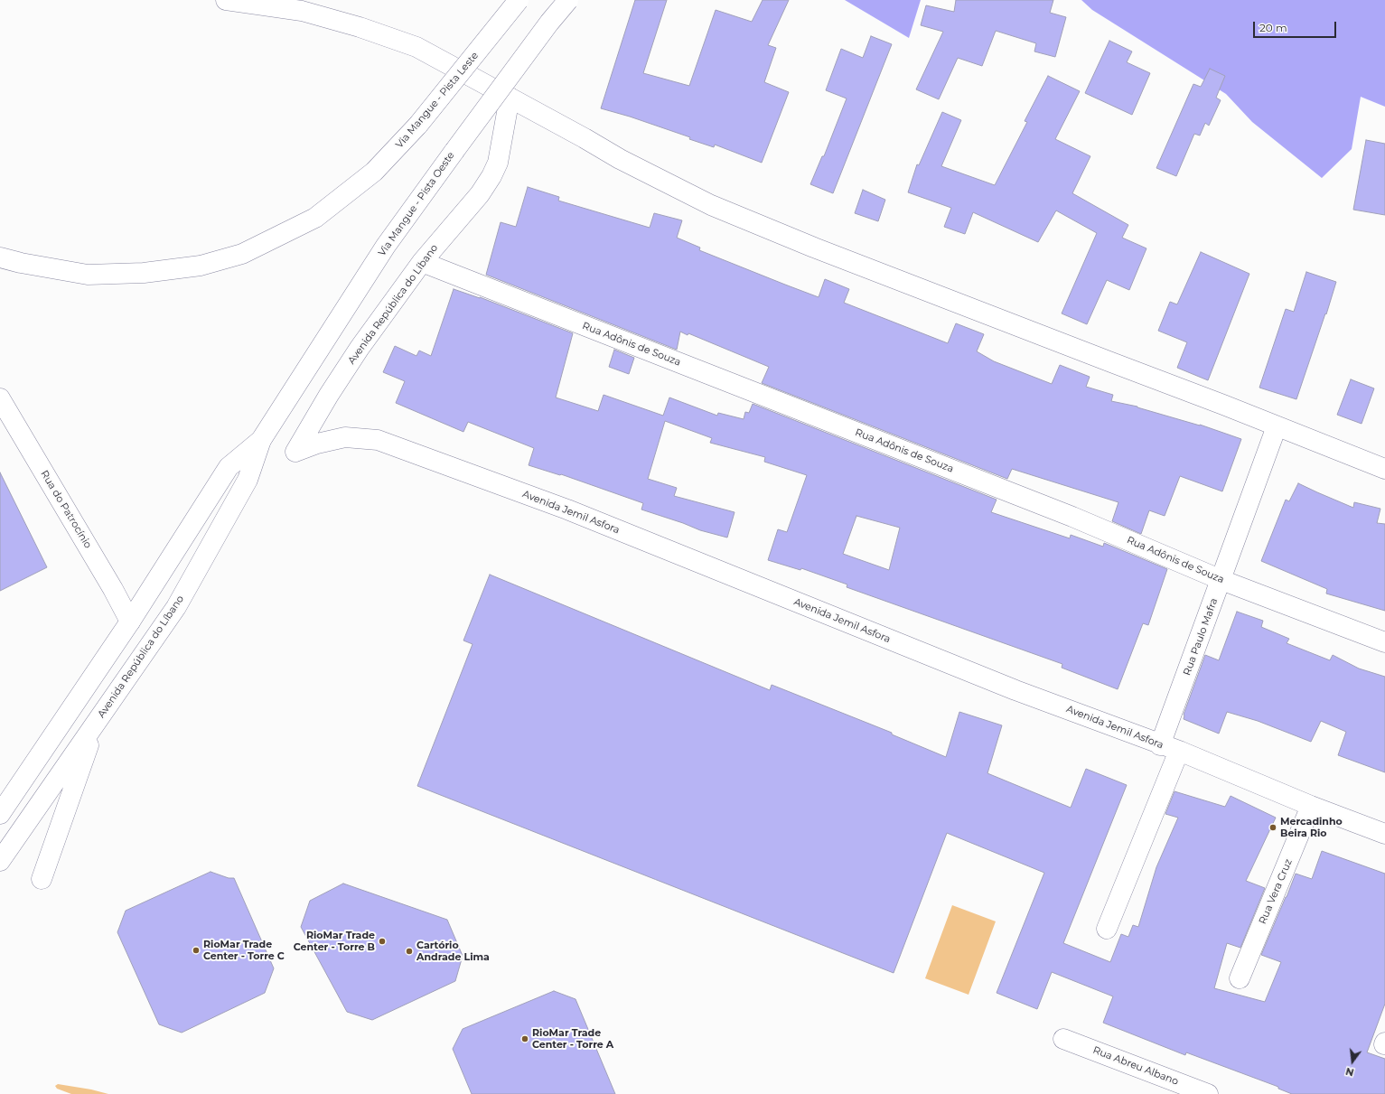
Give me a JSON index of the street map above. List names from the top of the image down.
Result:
{
  "streets": {
    "street": [
      "Via Mangue - Pista Leste",
      "Via Mangue - Pista Oeste",
      "Avenida República do Líbano",
      "Rua Adônis de Souza",
      "Rua do Patrocínio",
      "Avenida Jemil Asfora",
      "Rua Paulo Mafra",
      "Rua Vera Cruz",
      "Rua Abreu Albano"
    ]
  },
  "crossings": [
    ["Via Mangue - Pista Oeste", "Avenida República do Líbano"],
    ["Avenida República do Líbano", "Rua Adônis de Souza"],
    ["Avenida República do Líbano", "Rua do Patrocínio"],
    ["Avenida República do Líbano", "Avenida Jemil Asfora"],
    ["Rua Adônis de Souza", "Rua Paulo Mafra"],
    ["Avenida Jemil Asfora", "Rua Paulo Mafra"],
    ["Avenida Jemil Asfora", "Rua Vera Cruz"]
  ],
  "places": [
    "Mercadinho Beira Rio",
    "RioMar Trade Center - Torre B",
    "RioMar Trade Center - Torre C",
    "Cartório Andrade Lima",
    "RioMar Trade Center - Torre A"
  ],
  "scale_bar": "20 m",
  "north": "bottom"
}
